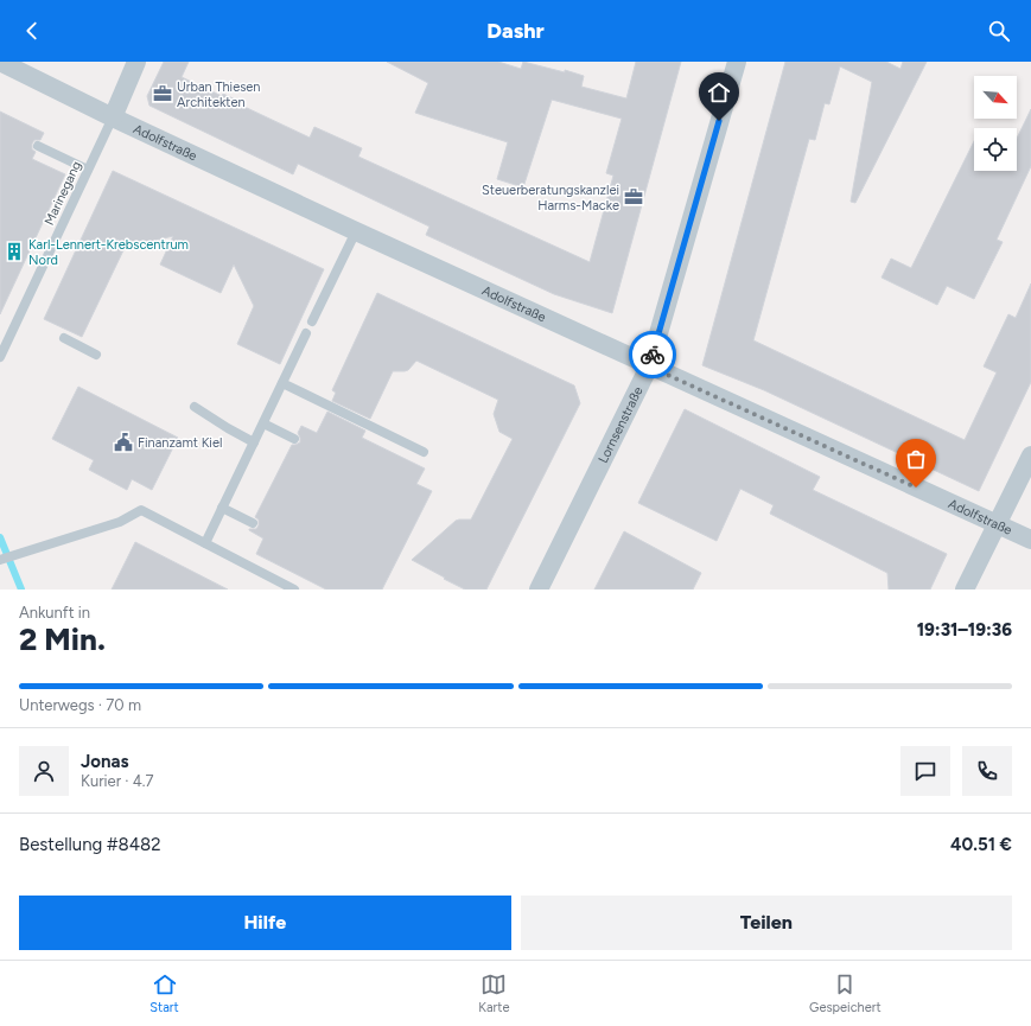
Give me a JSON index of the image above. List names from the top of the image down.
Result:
{
  "streets": {
    "street": ["Adolfstraße", "Lornsenstraße"],
    "lane": ["Marinegang"]
  },
  "crossings": [
    ["Adolfstraße", "Marinegang"],
    ["Adolfstraße", "Lornsenstraße"]
  ],
  "places": {
    "office": ["Urban Thiesen Architekten", "Steuerberatungskanzlei Harms-Macke"],
    "building": ["Karl-Lennert-Krebscentrum Nord"],
    "public building": ["Finanzamt Kiel"]
  },
  "north": "bottom right",
  "page": {
    "header": "Dashr",
    "heading": ["2 Min.", "Ankunft in", "19:31–19:36"],
    "panel": [
      "Jonas",
      "Kurier · 4.7",
      "Bestellung #8482",
      "40.51 €"
    ],
    "bar": "Unterwegs · 70 m",
    "buttons": ["Hilfe", "Teilen"],
    "tabs": ["Start", "Karte", "Gespeichert"]
  }
}
